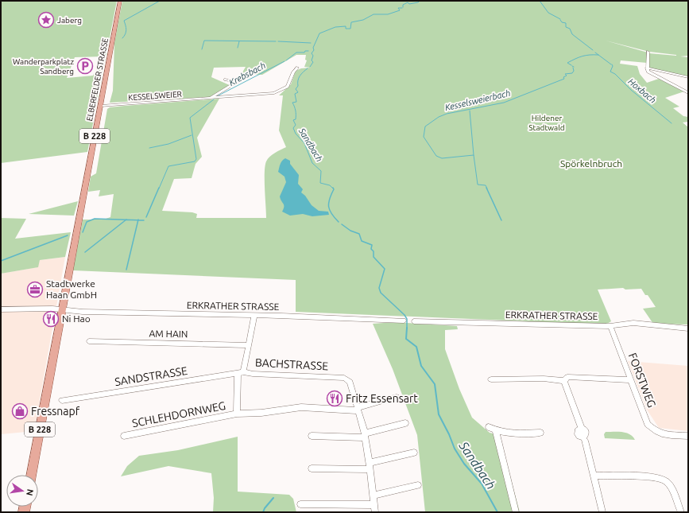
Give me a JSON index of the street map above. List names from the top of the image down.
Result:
{
  "streets": {
    "main road": ["ELBERFELDER STRASSE", "B 228"],
    "street": [
      "KESSELSWEIER",
      "ERKRATHER STRASSE",
      "AM HAIN",
      "BACHSTRASSE",
      "SANDSTRASSE",
      "FORSTWEG",
      "SCHLEHDORNWEG"
    ]
  },
  "crossings": [
    ["ELBERFELDER STRASSE", "KESSELSWEIER"],
    ["ELBERFELDER STRASSE", "B 228"],
    ["ELBERFELDER STRASSE", "ERKRATHER STRASSE"],
    ["B 228", "ERKRATHER STRASSE"],
    ["ERKRATHER STRASSE", "BACHSTRASSE"],
    ["ERKRATHER STRASSE", "FORSTWEG"],
    ["AM HAIN", "BACHSTRASSE"],
    ["BACHSTRASSE", "SANDSTRASSE"],
    ["BACHSTRASSE", "SCHLEHDORNWEG"],
    ["SANDSTRASSE", "SCHLEHDORNWEG"]
  ],
  "water": [
    "Krebsbach",
    "Hoxbach",
    "Kesselsweierbach",
    "Sandbach"
  ],
  "parks": ["Hildener Stadtwald", "Spörkelnbruch"],
  "places": {
    "place": ["Jaberg"],
    "parking": ["Wanderparkplatz Sandberg"],
    "office": ["Stadtwerke Haan GmbH"],
    "restaurant": ["Ni Hao", "Fritz Essensart"],
    "shop": ["Fressnapf"]
  },
  "north": "right"
}
